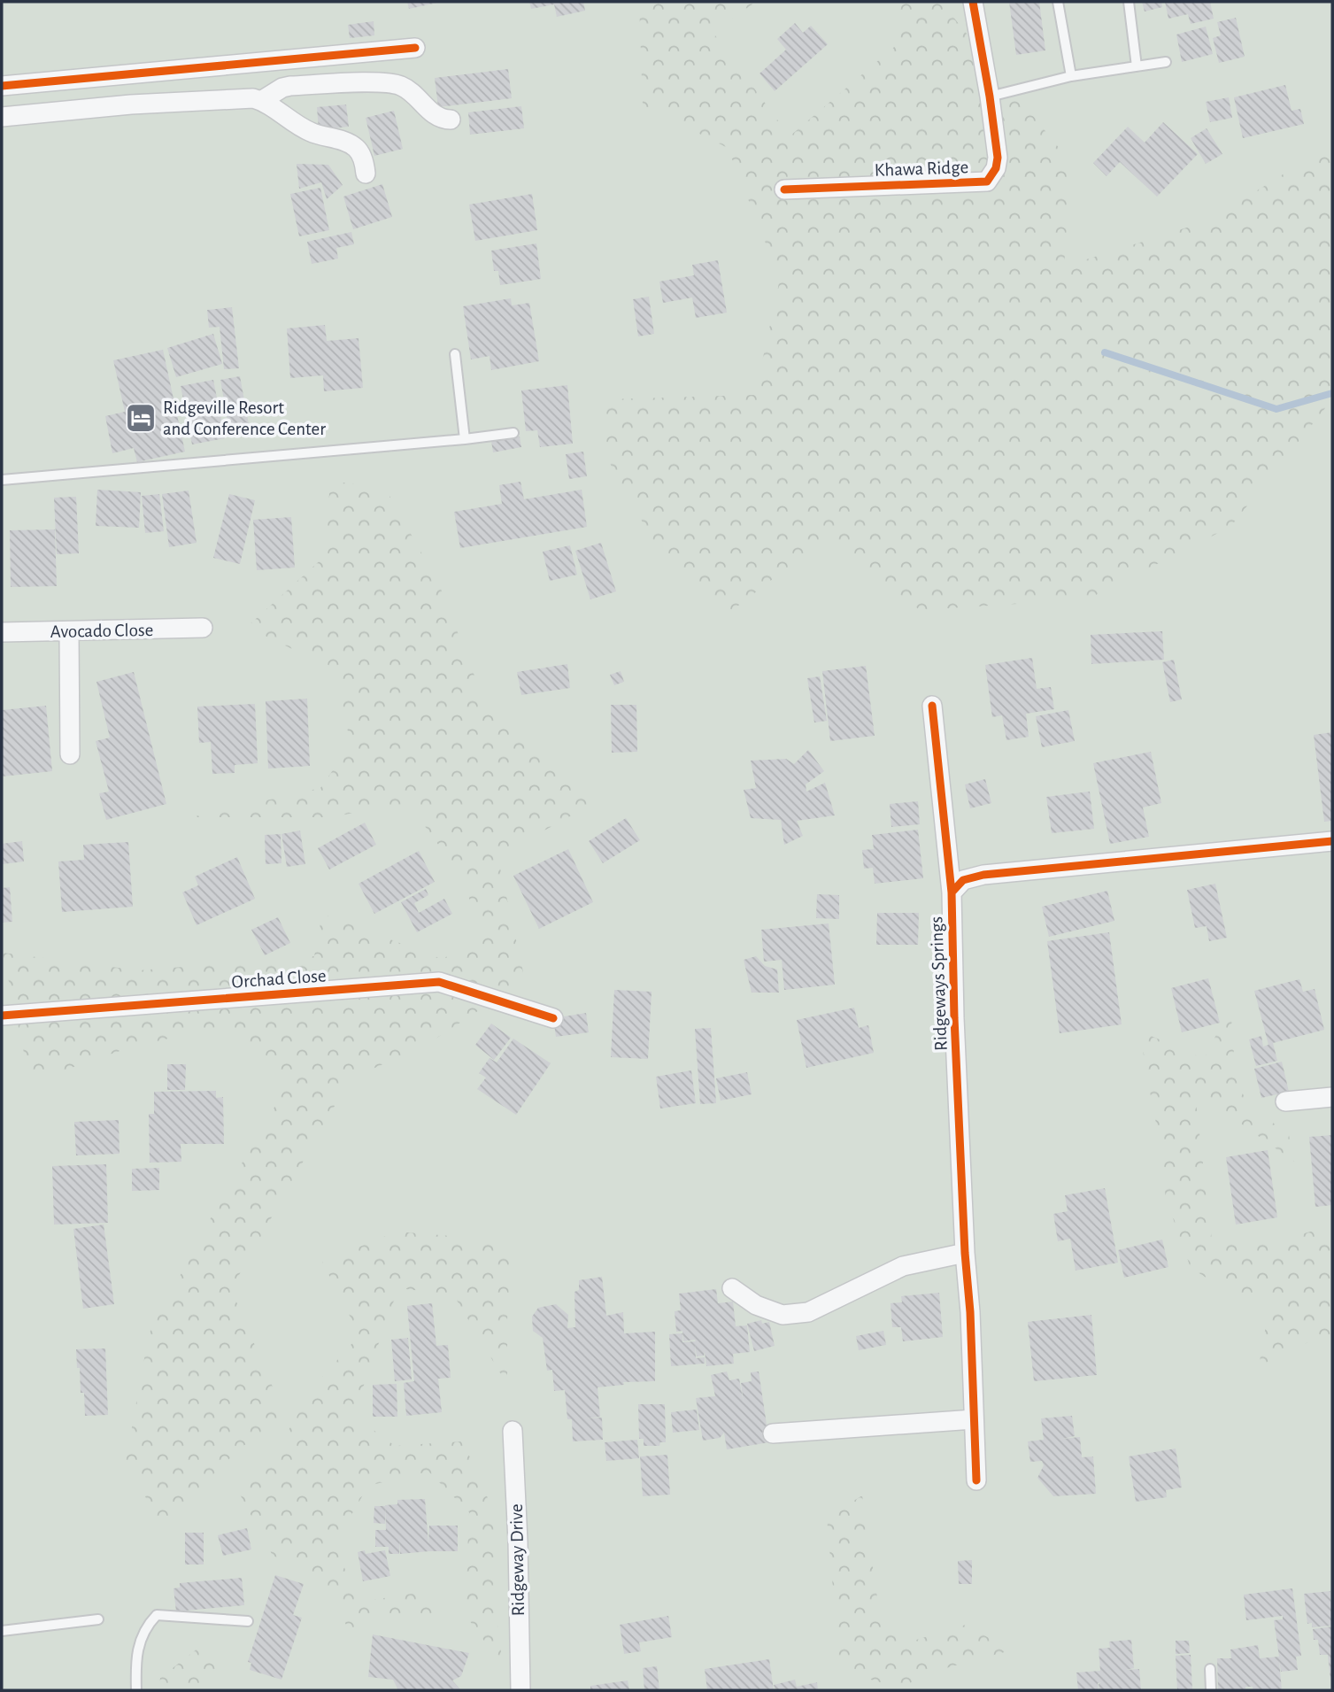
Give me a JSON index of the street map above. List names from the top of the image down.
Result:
{
  "streets": {
    "street": [
      "Khawa Ridge",
      "Avocado Close",
      "Orchad Close",
      "Ridgeways Springs",
      "Ridgeway Drive"
    ]
  },
  "places": {
    "hotel": ["Ridgeville Resort and Conference Center"]
  }
}
